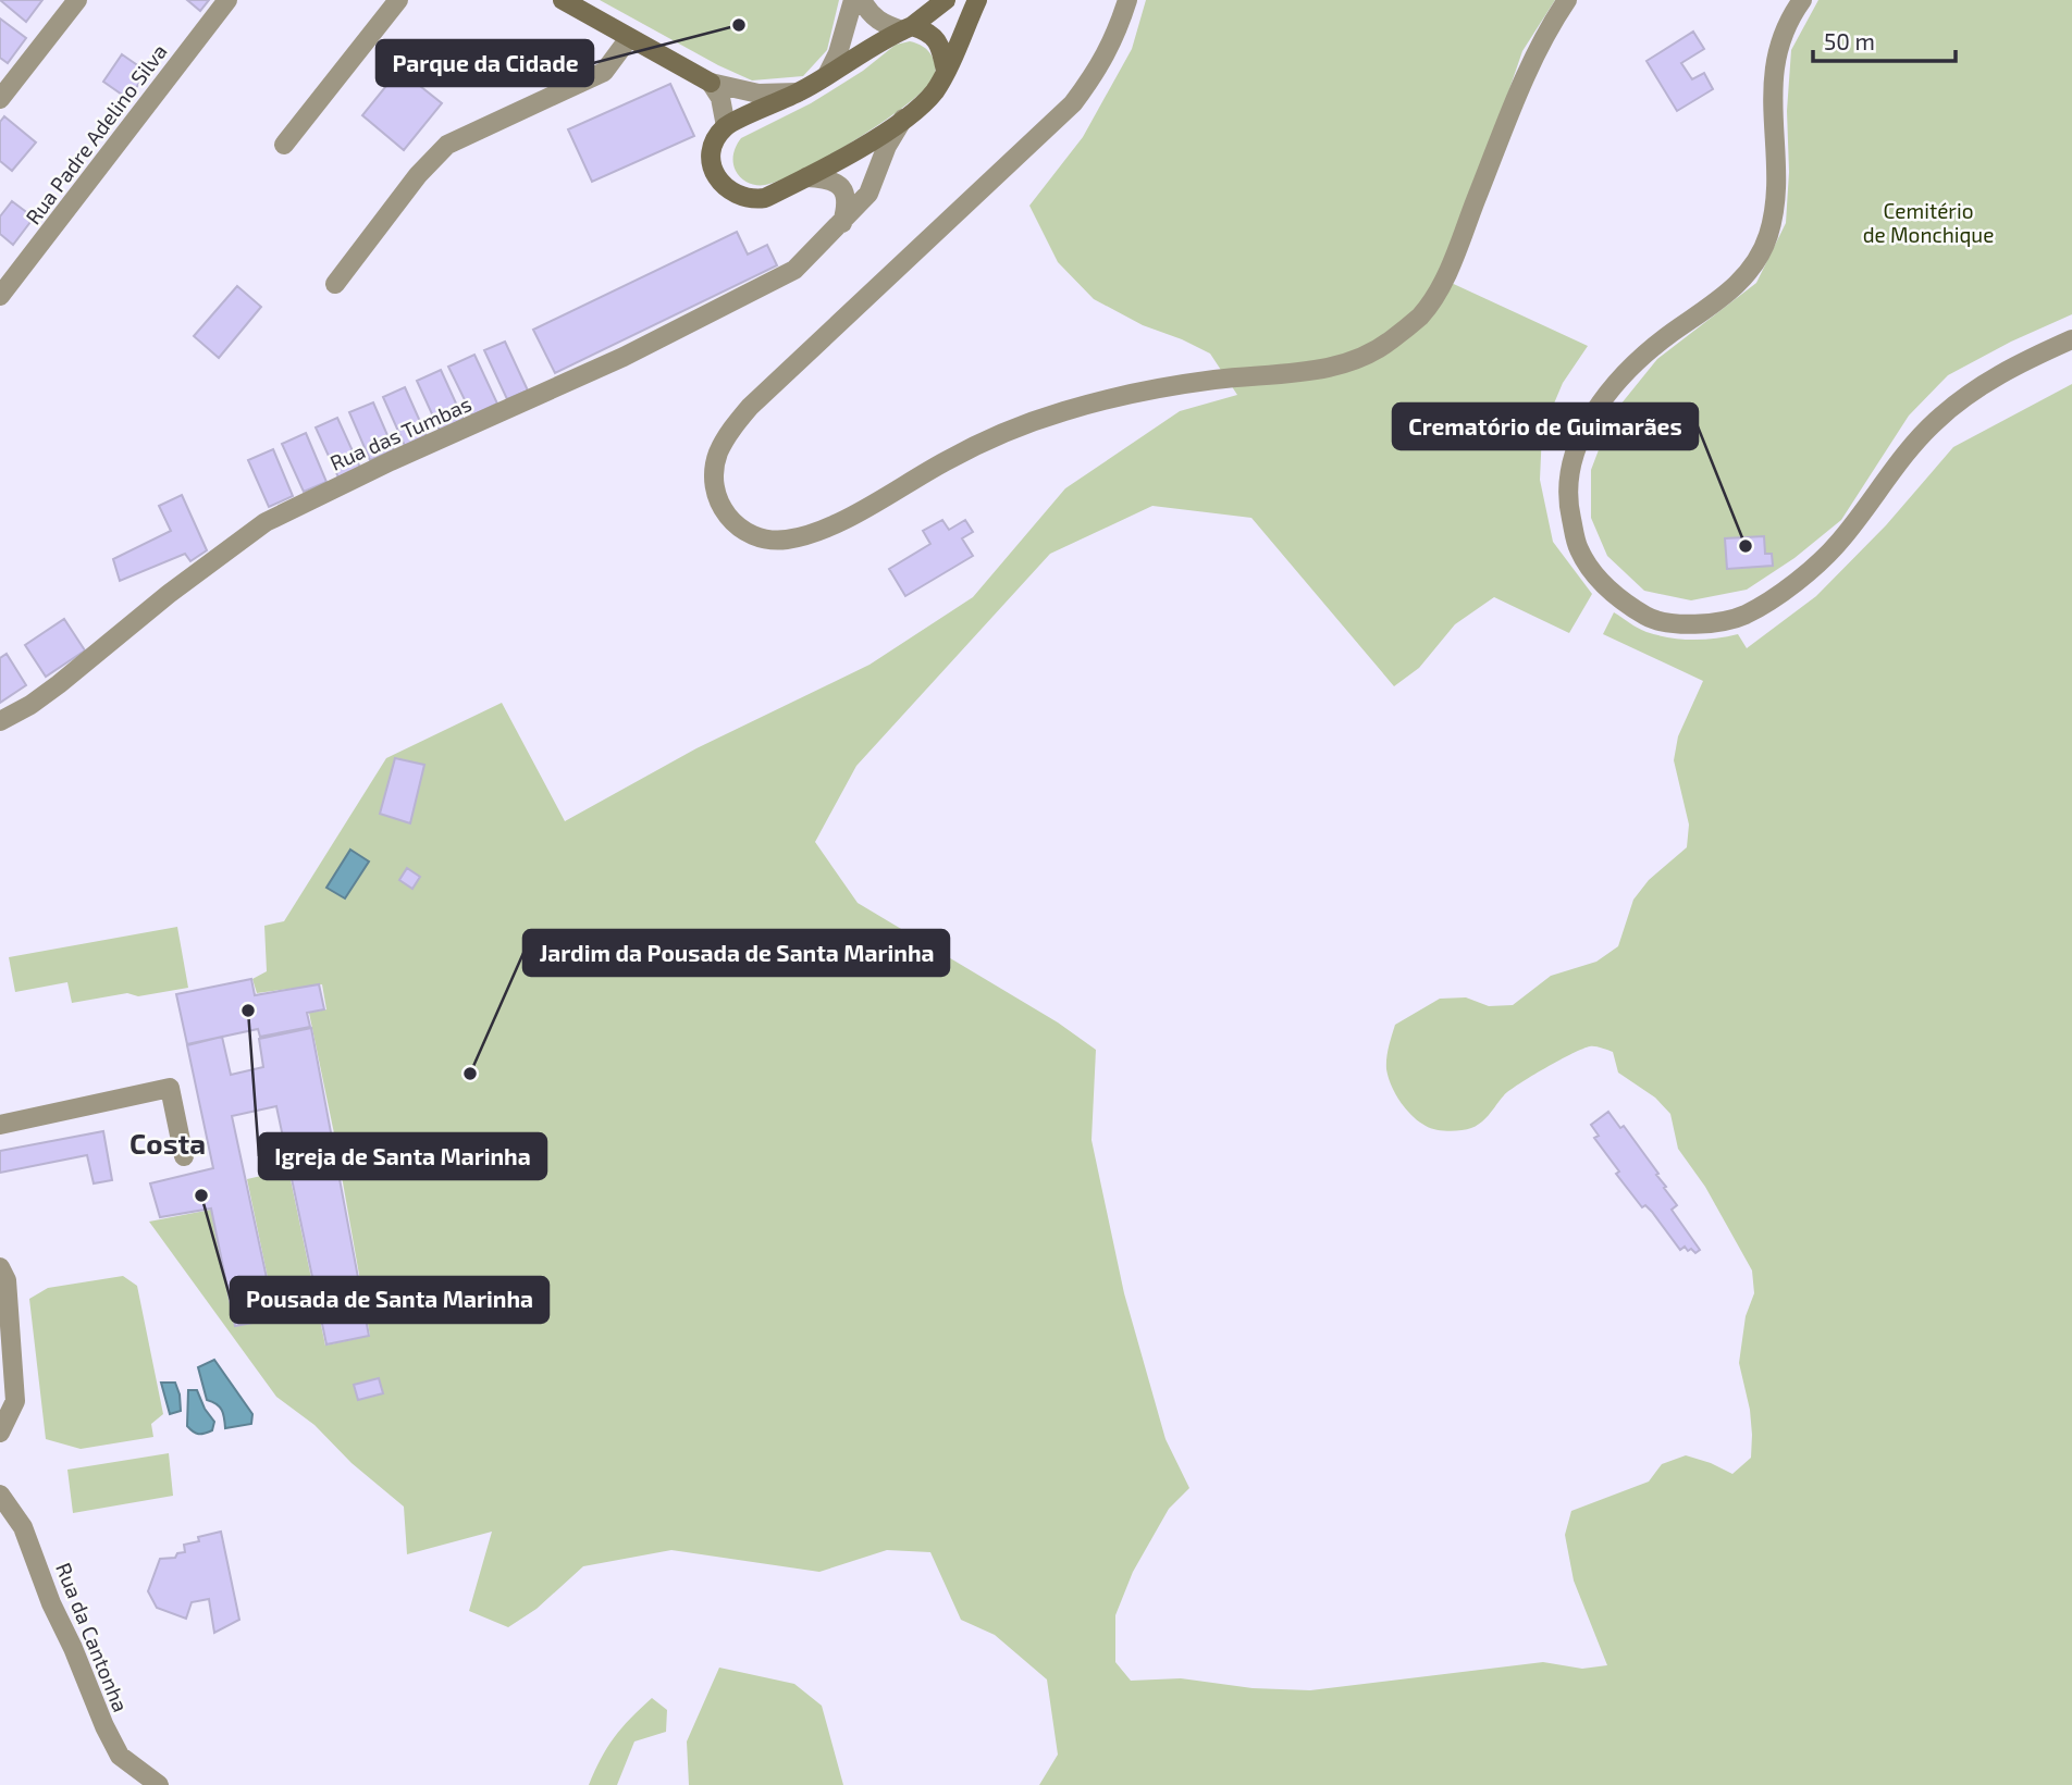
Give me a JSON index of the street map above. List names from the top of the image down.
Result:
{
  "streets": {
    "street": ["Rua Padre Adelino Silva", "Rua das Tumbas", "Rua da Cantonha"]
  },
  "districts": ["Costa"],
  "parks": ["Cemitério de Monchique"],
  "places": [
    "Parque da Cidade",
    "Crematório de Guimarães",
    "Igreja de Santa Marinha",
    "Jardim da Pousada de Santa Marinha",
    "Pousada de Santa Marinha"
  ],
  "scale_bar": "50 m"
}
